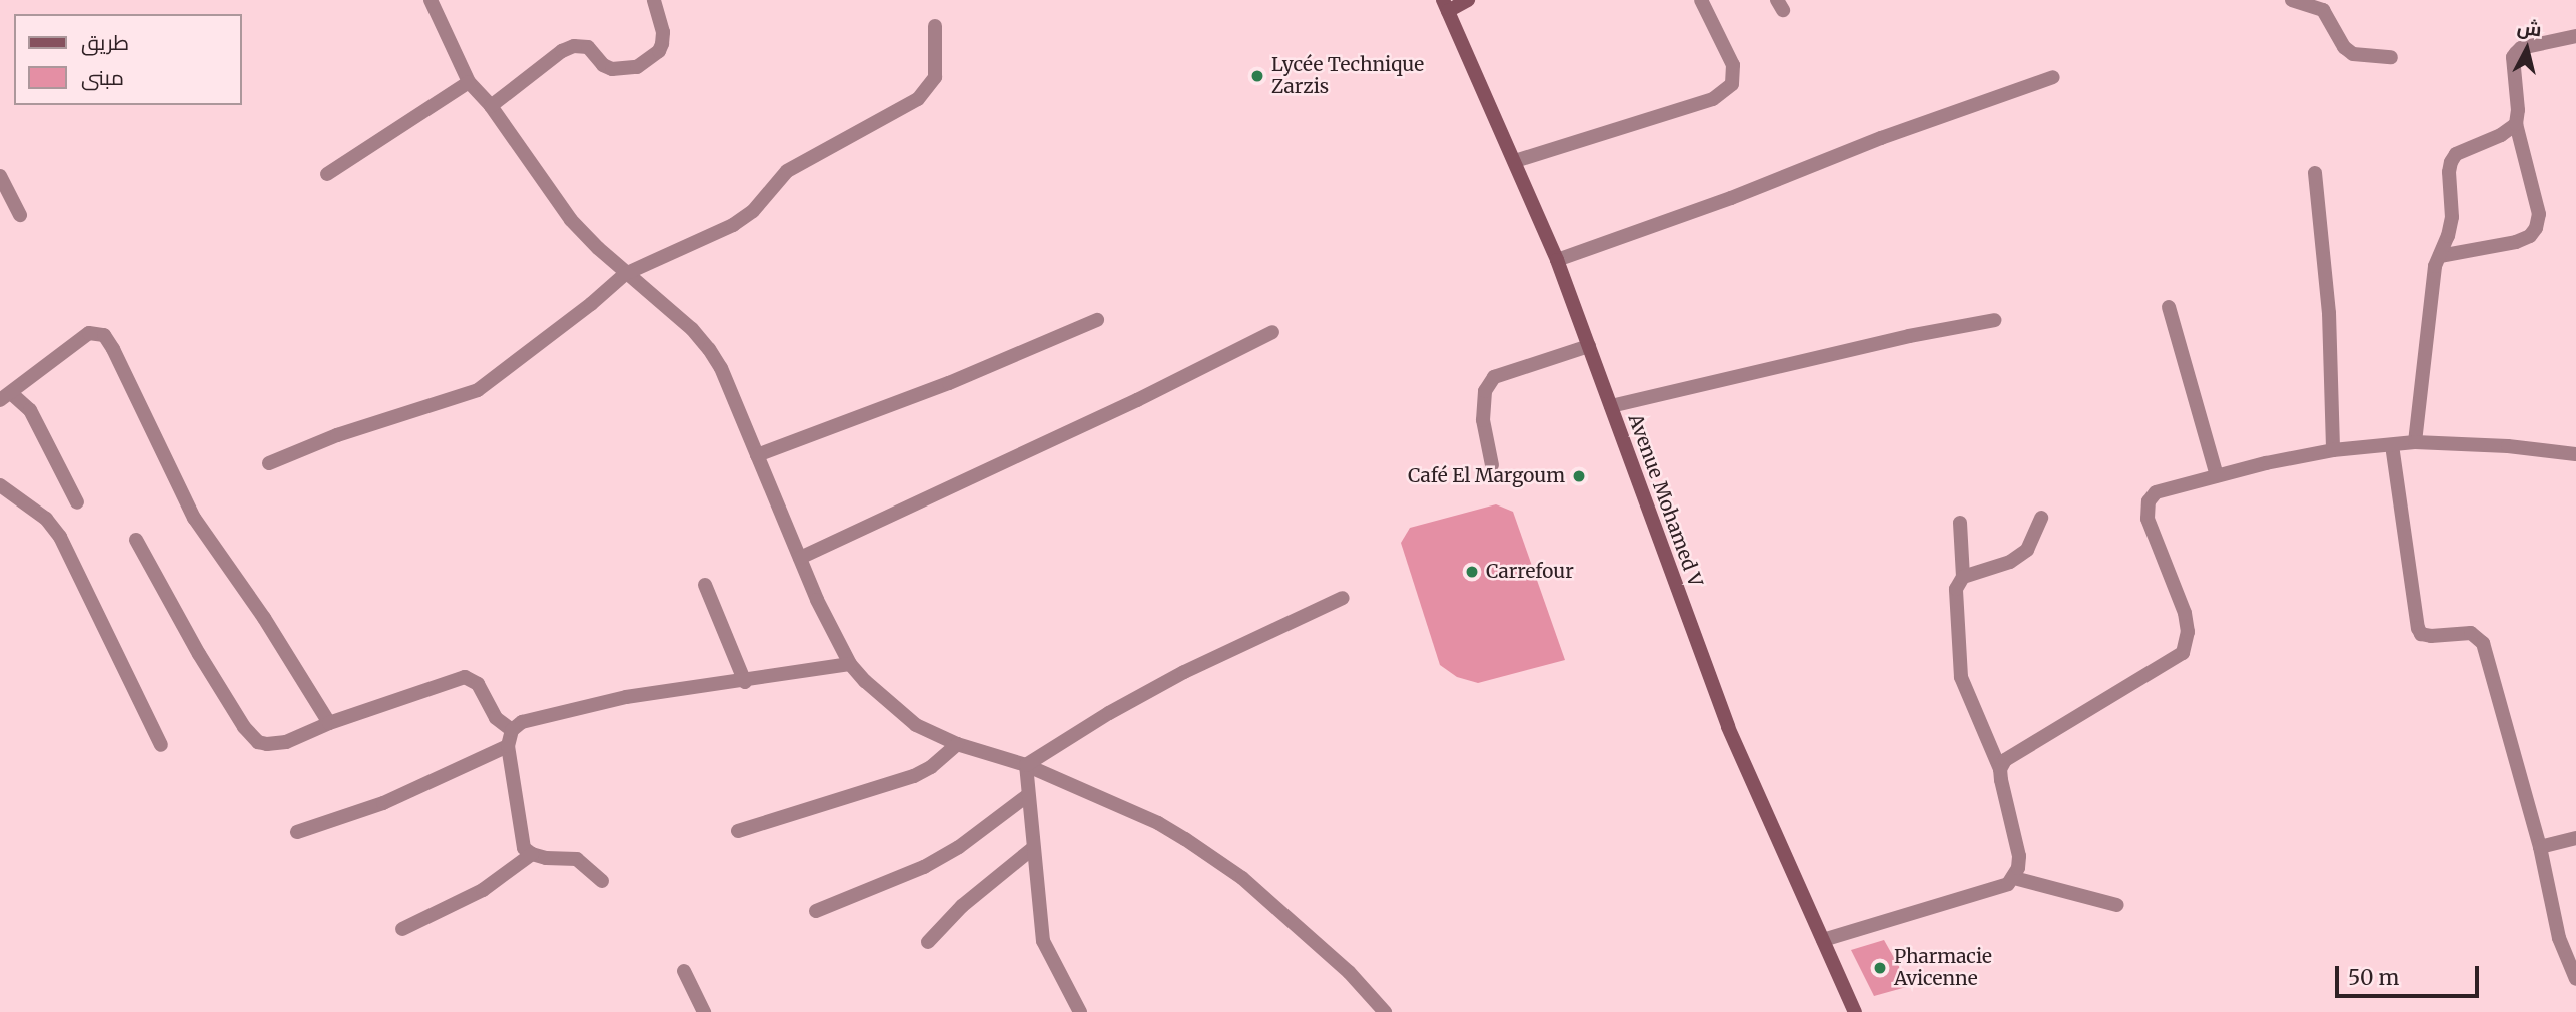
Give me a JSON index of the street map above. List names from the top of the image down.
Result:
{
  "streets": {
    "main road": ["Avenue Mohamed V"]
  },
  "places": [
    "Lycée Technique Zarzis",
    "Café El Margoum",
    "Carrefour",
    "Pharmacie Avicenne"
  ],
  "legend": ["طريق", "مبنى"],
  "scale_bar": "50 m",
  "north": "top"
}
